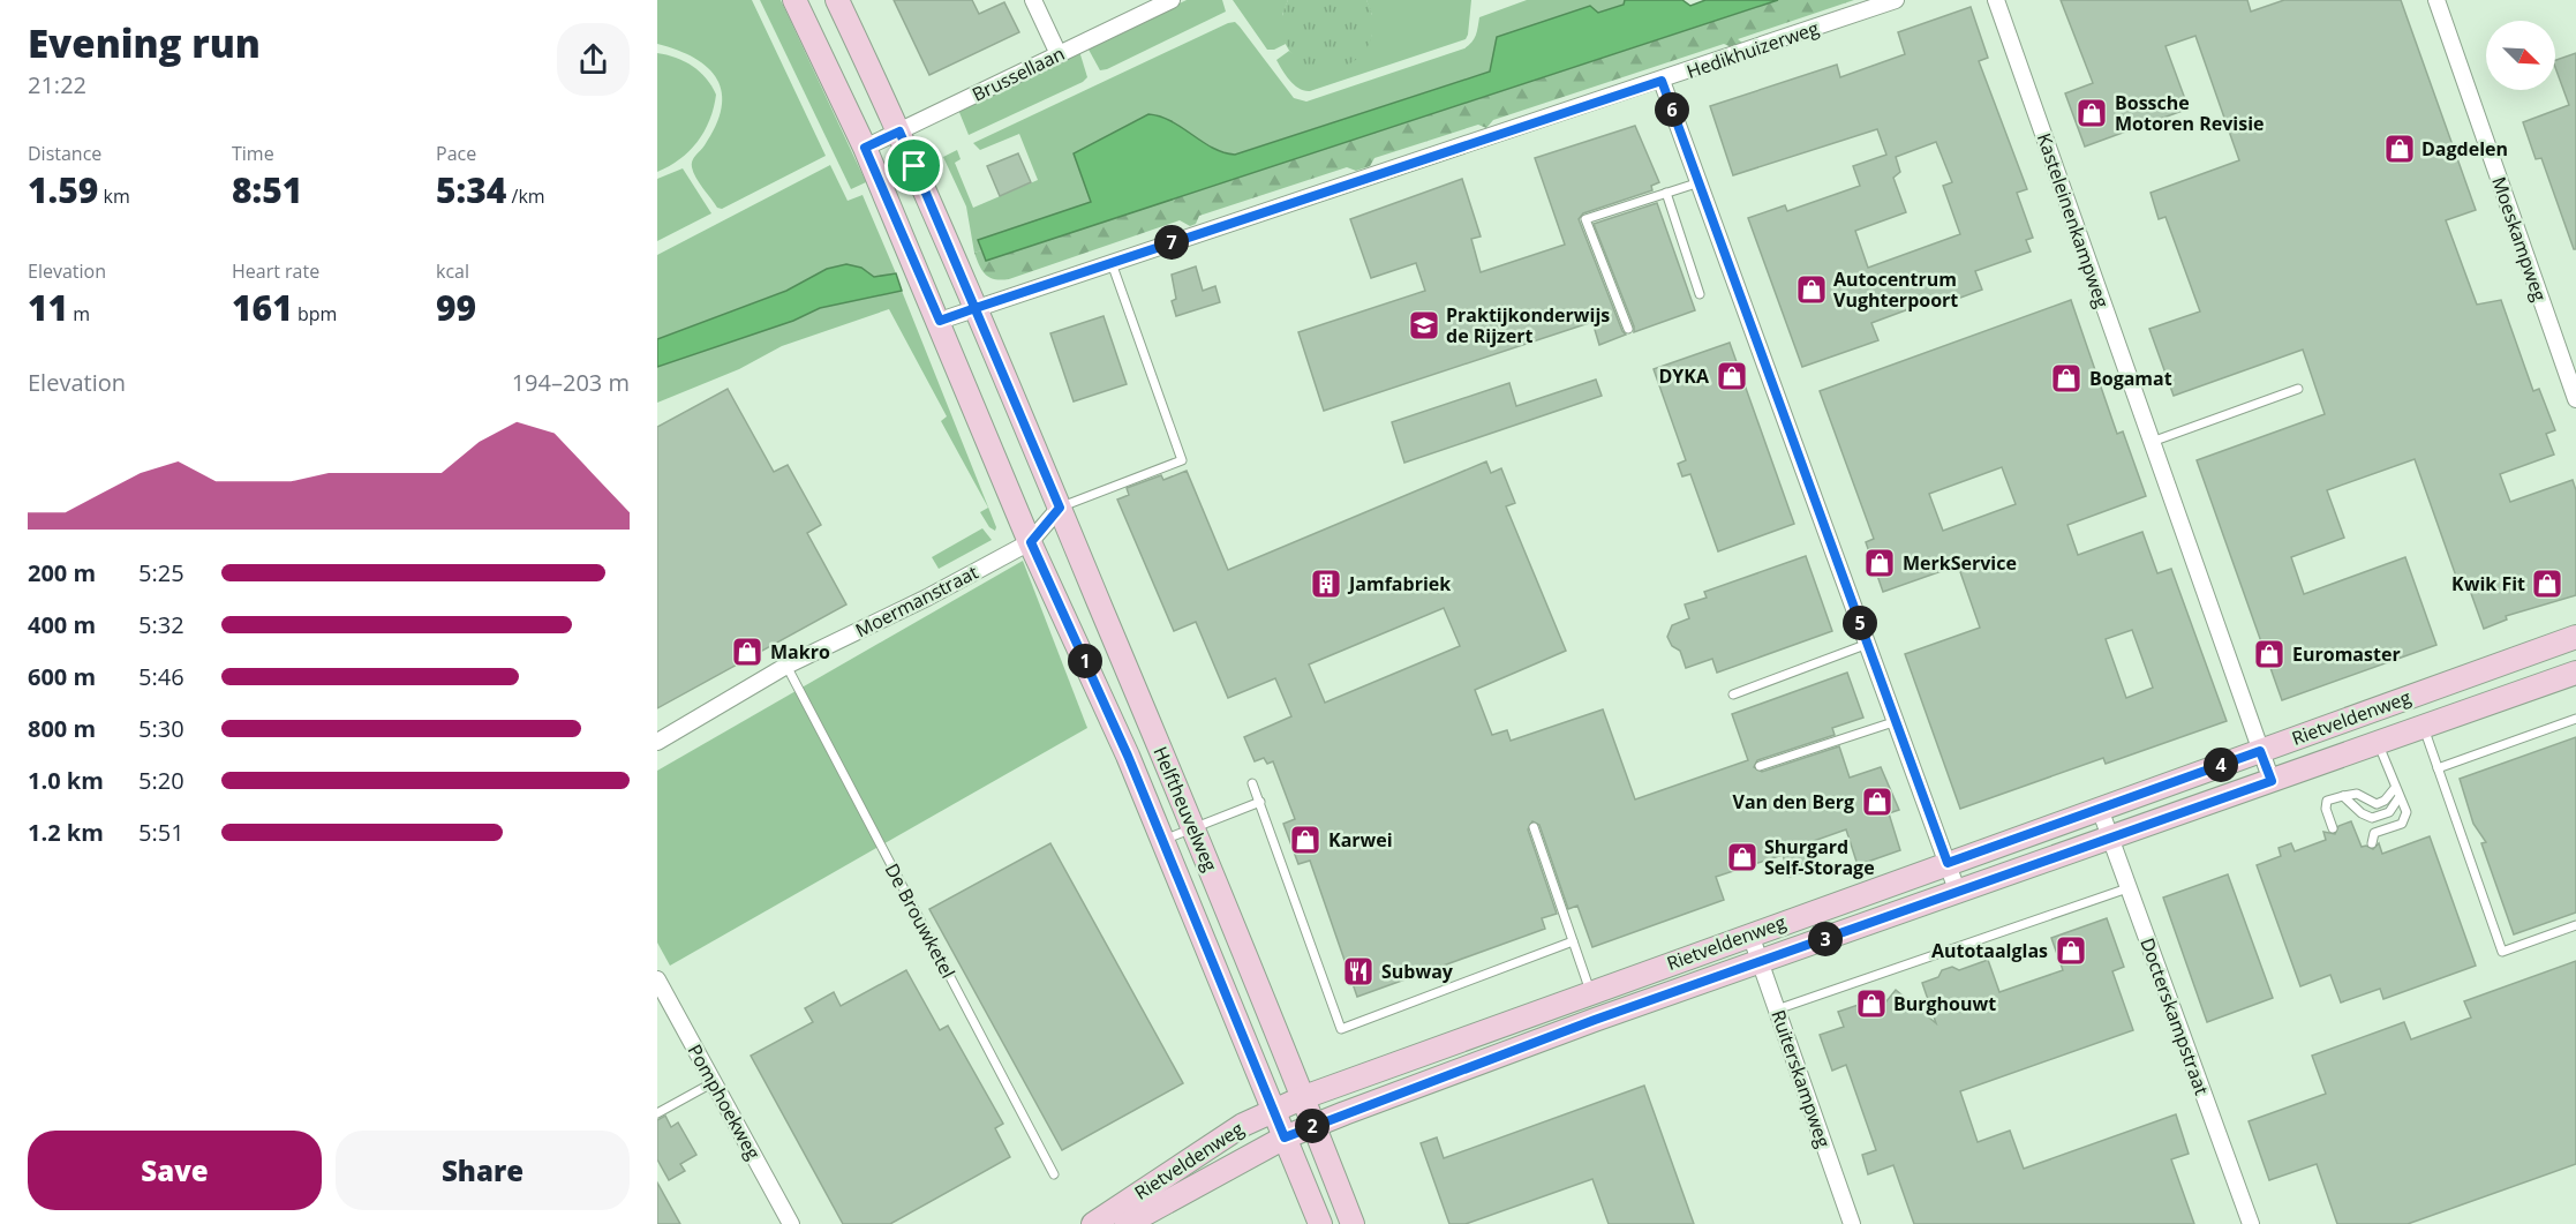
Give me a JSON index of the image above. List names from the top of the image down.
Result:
{
  "streets": {
    "main road": ["Rietveldenweg", "Helftheuvelweg"],
    "street": [
      "Hedikhuizerweg",
      "Brussellaan",
      "Kasteleinenkampweg",
      "Moeskampweg",
      "Moermanstraat",
      "Docterskampstraat",
      "Ruiterskampweg",
      "Pomphoekweg"
    ],
    "lane": ["De Brouwketel"]
  },
  "crossings": [
    ["Hedikhuizerweg", "Helftheuvelweg"],
    ["Brussellaan", "Helftheuvelweg"],
    ["Kasteleinenkampweg", "Rietveldenweg"],
    ["Moermanstraat", "Helftheuvelweg"],
    ["Moermanstraat", "De Brouwketel"],
    ["Rietveldenweg", "Helftheuvelweg"],
    ["Rietveldenweg", "Docterskampstraat"],
    ["Rietveldenweg", "Ruiterskampweg"]
  ],
  "places": {
    "shop": [
      "Bossche Motoren Revisie",
      "Dagdelen",
      "Autocentrum Vughterpoort",
      "DYKA",
      "Bogamat",
      "MerkService",
      "Kwik Fit",
      "Makro",
      "Euromaster",
      "Van den Berg",
      "Karwei",
      "Shurgard Self-Storage",
      "Autotaalglas",
      "Burghouwt"
    ],
    "school or university": ["Praktijkonderwijs de Rijzert"],
    "building": ["Jamfabriek"],
    "restaurant": ["Subway"]
  },
  "north": "bottom right",
  "page": {
    "heading": ["Evening run", "21:22"],
    "pins": [
      "6",
      "7",
      "5",
      "1",
      "4",
      "3",
      "2"
    ],
    "stats": [
      ["Distance", "1.59 km"],
      ["Time", "8:51"],
      ["Pace", "5:34 /km"],
      ["Elevation", "11 m"],
      ["Heart rate", "161 bpm"],
      ["kcal", "99"]
    ],
    "chart": ["Elevation", "194–203 m"],
    "list": [
      {
        "name": "200 m",
        "note": "5:25"
      },
      {
        "name": "400 m",
        "note": "5:32"
      },
      {
        "name": "600 m",
        "note": "5:46"
      },
      {
        "name": "800 m",
        "note": "5:30"
      },
      {
        "name": "1.0 km",
        "note": "5:20"
      },
      {
        "name": "1.2 km",
        "note": "5:51"
      }
    ],
    "buttons": ["Save", "Share"]
  }
}
